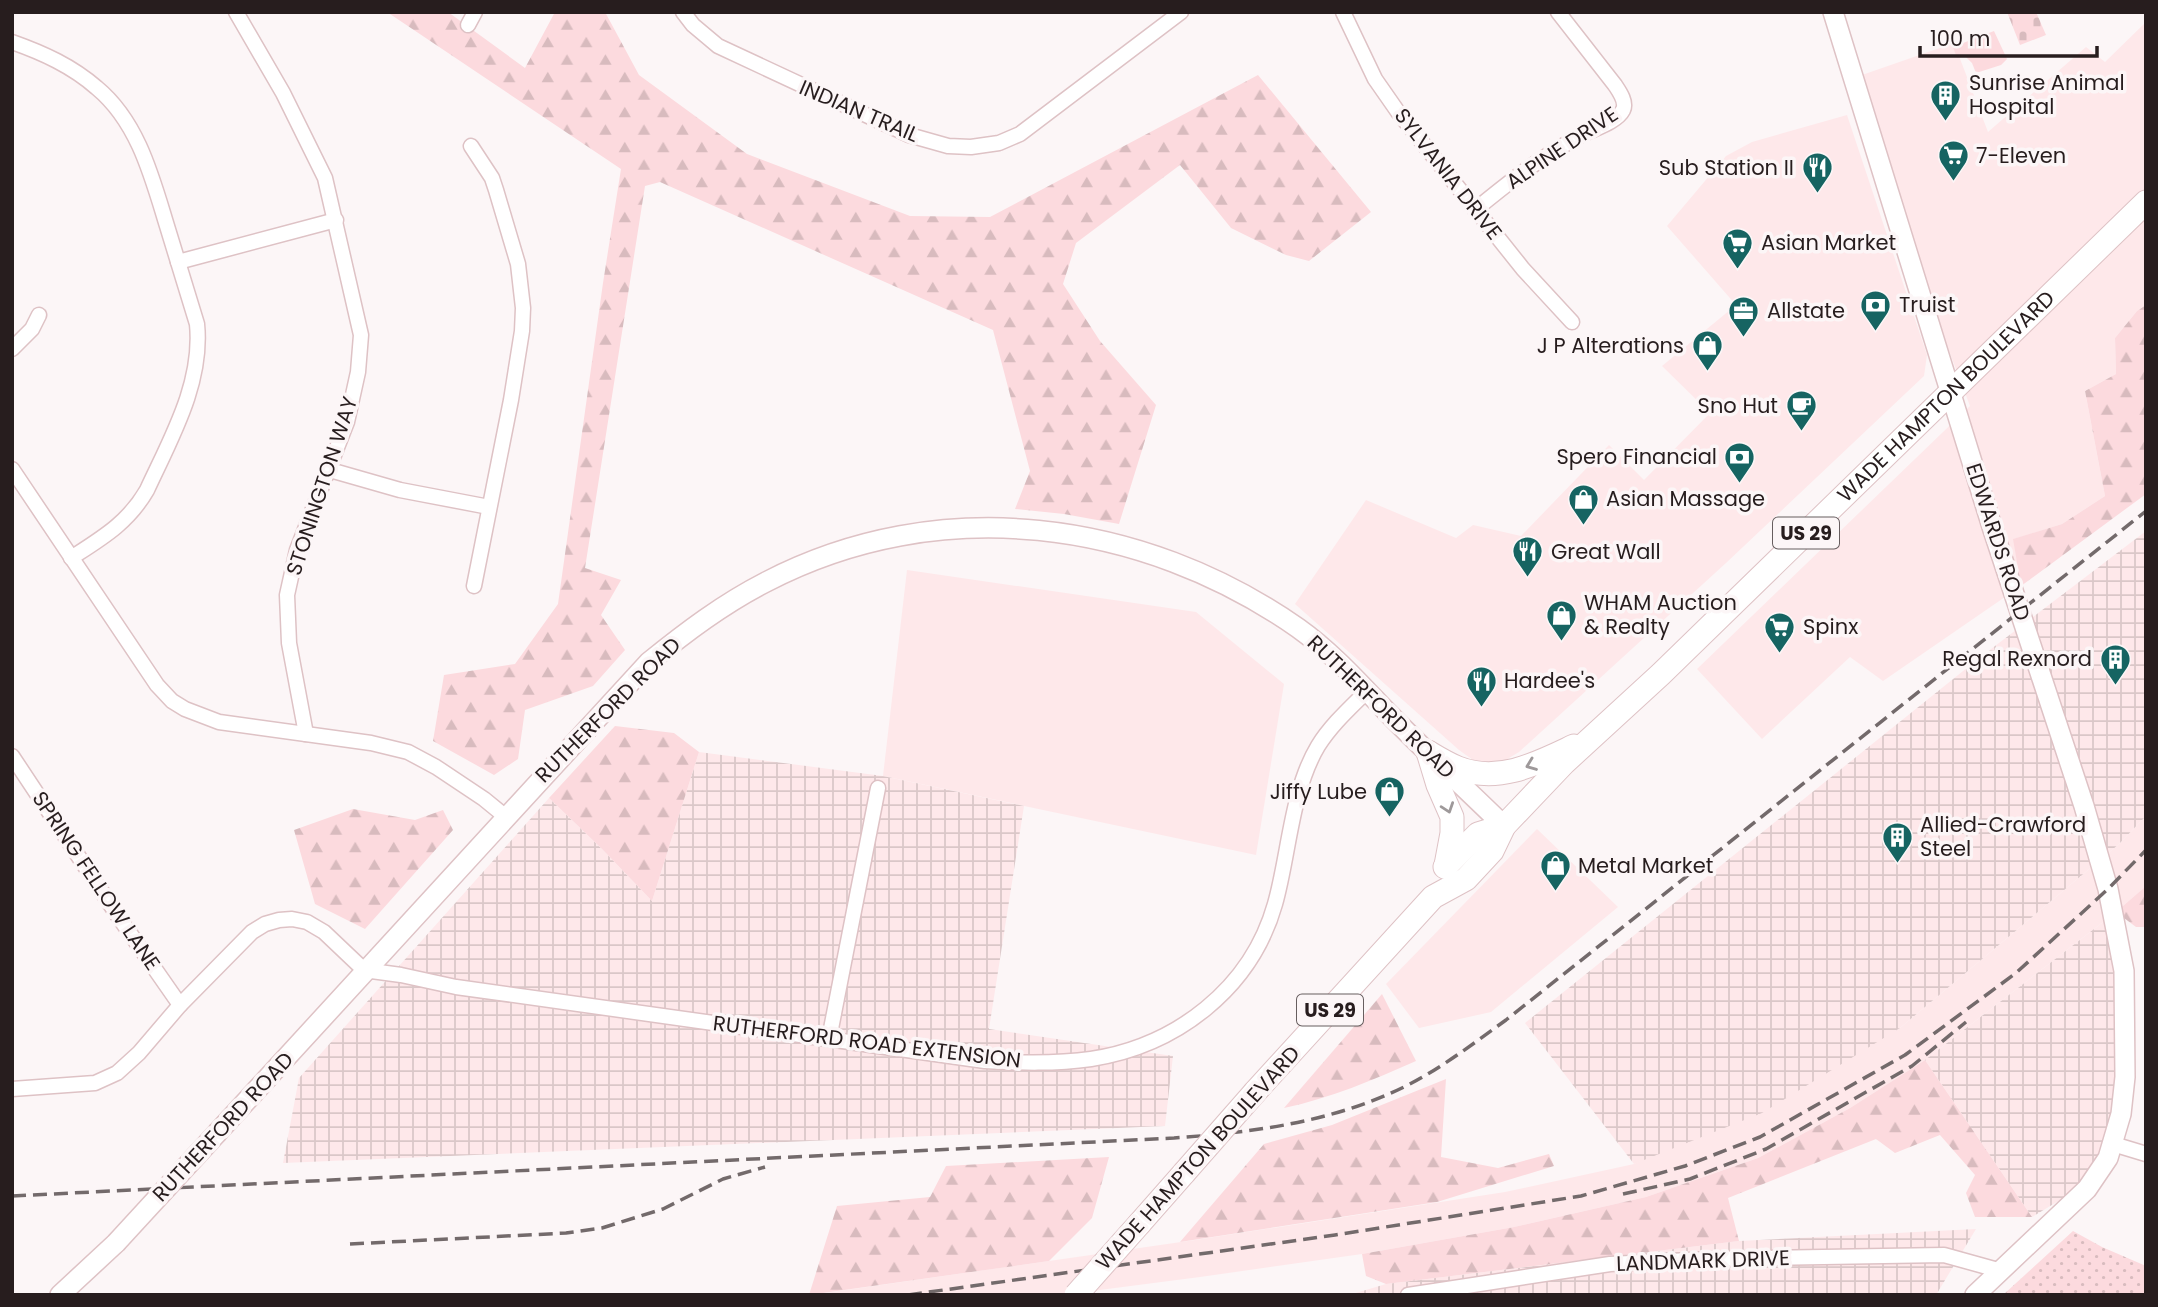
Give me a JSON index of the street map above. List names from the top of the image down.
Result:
{
  "streets": {
    "main road": ["WADE HAMPTON BOULEVARD", "US 29"],
    "street": [
      "INDIAN TRAIL",
      "ALPINE DRIVE",
      "SYLVANIA DRIVE",
      "STONINGTON WAY",
      "EDWARDS ROAD",
      "RUTHERFORD ROAD",
      "SPRING FELLOW LANE",
      "RUTHERFORD ROAD EXTENSION",
      "LANDMARK DRIVE"
    ]
  },
  "crossings": [
    ["ALPINE DRIVE", "SYLVANIA DRIVE"],
    ["WADE HAMPTON BOULEVARD", "EDWARDS ROAD"],
    ["WADE HAMPTON BOULEVARD", "RUTHERFORD ROAD"],
    ["EDWARDS ROAD", "LANDMARK DRIVE"],
    ["RUTHERFORD ROAD", "RUTHERFORD ROAD EXTENSION"]
  ],
  "places": {
    "building": ["Sunrise Animal Hospital", "Regal Rexnord", "Allied-Crawford Steel"],
    "supermarket": ["7-Eleven", "Asian Market", "Spinx"],
    "restaurant": ["Sub Station II", "Great Wall", "Hardee's"],
    "bank": ["Truist", "Spero Financial"],
    "office": ["Allstate"],
    "shop": [
      "J P Alterations",
      "Asian Massage",
      "WHAM Auction & Realty",
      "Jiffy Lube",
      "Metal Market"
    ],
    "cafe": ["Sno Hut"]
  },
  "scale_bar": "100 m"
}
